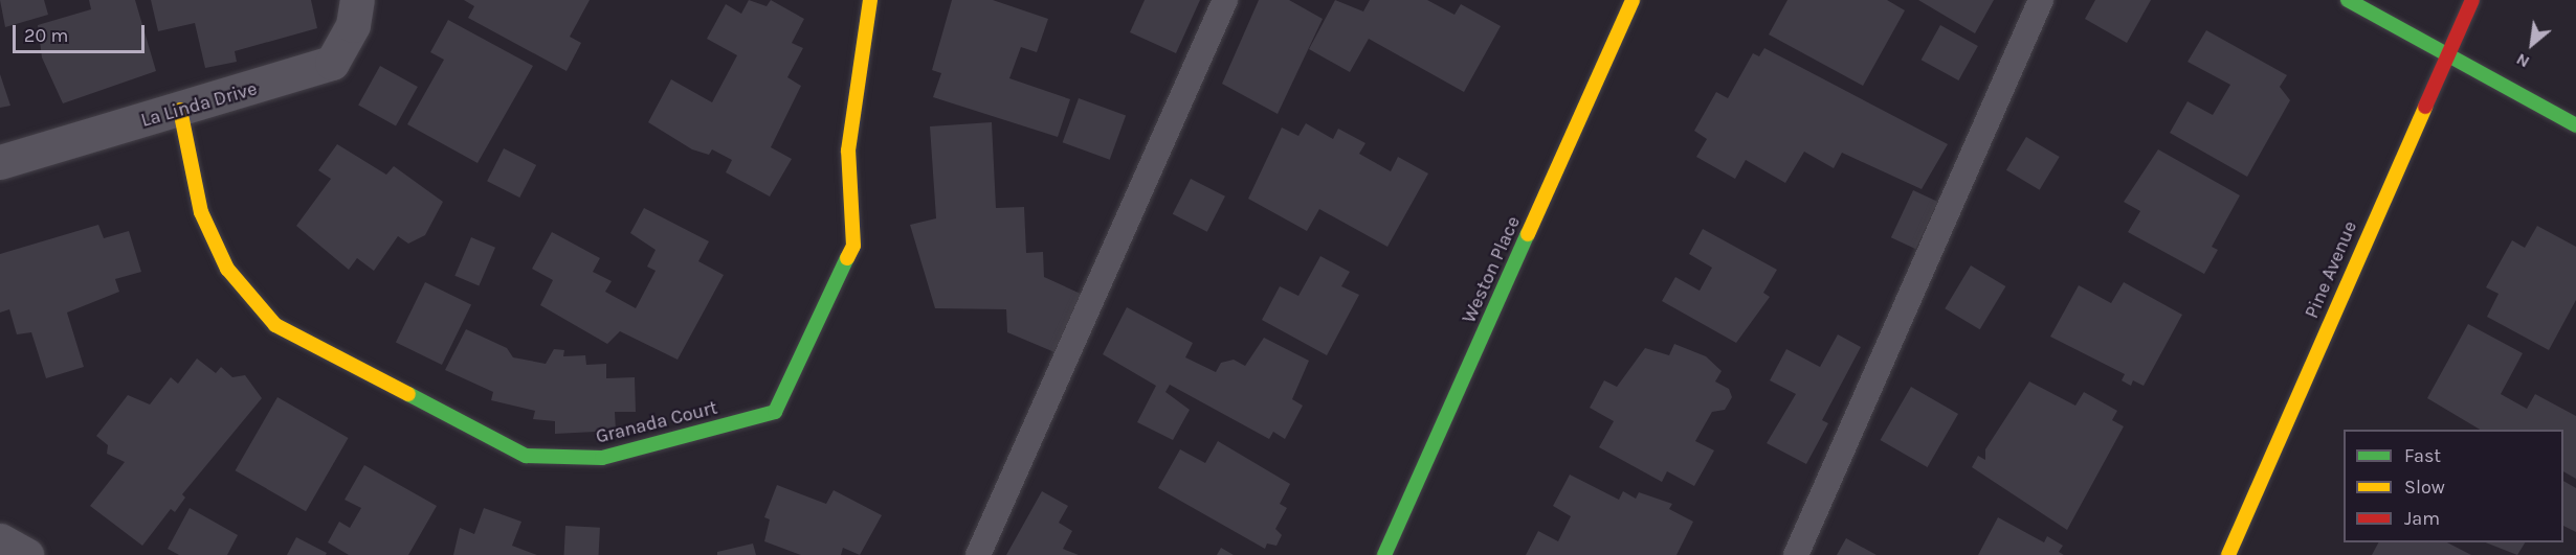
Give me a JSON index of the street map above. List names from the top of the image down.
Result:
{
  "streets": {
    "street": [
      "La Linda Drive",
      "Weston Place",
      "Pine Avenue",
      "Granada Court"
    ]
  },
  "crossings": [
    ["La Linda Drive", "Granada Court"]
  ],
  "legend": ["Fast", "Slow", "Jam"],
  "scale_bar": "20 m",
  "north": "bottom left"
}
